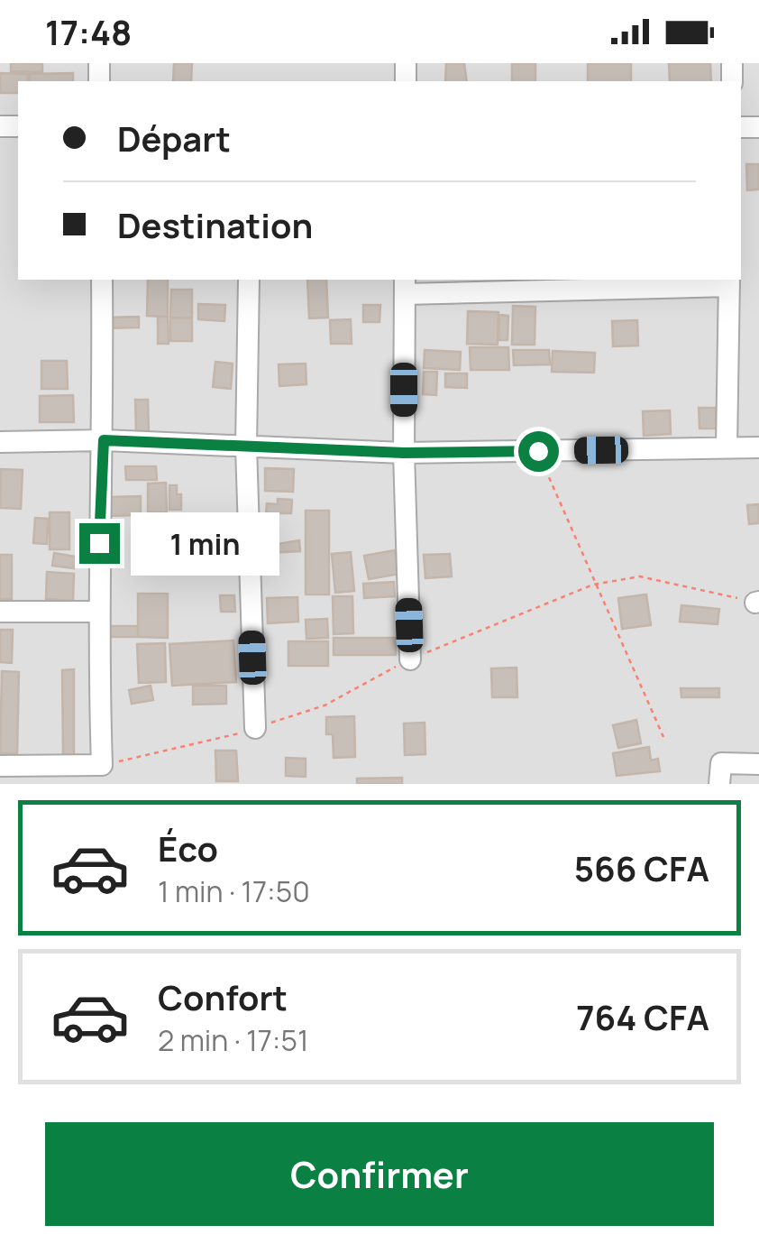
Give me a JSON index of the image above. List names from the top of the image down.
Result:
{
  "page": {
    "status": "17:48",
    "banner": ["Départ", "Destination"],
    "bubble": "1 min",
    "list": [
      {
        "name": "Éco",
        "note": "1 min · 17:50",
        "value": "566 CFA"
      },
      {
        "name": "Confort",
        "note": "2 min · 17:51",
        "value": "764 CFA"
      }
    ],
    "buttons": "Confirmer"
  }
}
